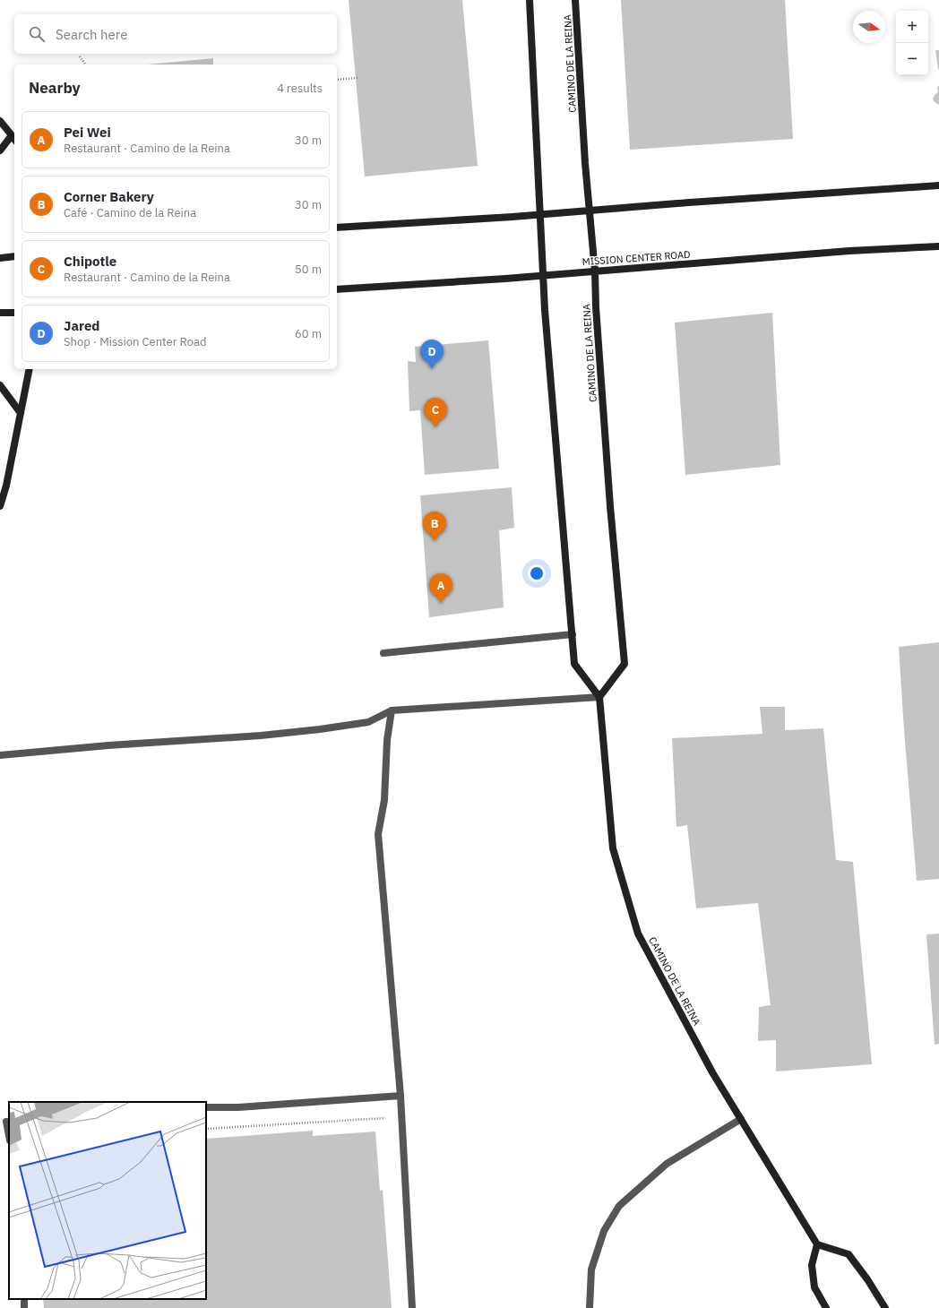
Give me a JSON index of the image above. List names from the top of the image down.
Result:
{
  "streets": {
    "main road": ["CAMINO DE LA REINA", "MISSION CENTER ROAD"]
  },
  "crossings": [
    ["CAMINO DE LA REINA", "MISSION CENTER ROAD"]
  ],
  "north": "right",
  "page": {
    "map_buttons": ["+", "−"],
    "search": "Search here",
    "heading": ["Nearby", "4 results"],
    "list": [
      {
        "mark": "A",
        "name": "Pei Wei",
        "note": "Restaurant · Camino de la Reina",
        "value": "30 m"
      },
      {
        "mark": "B",
        "name": "Corner Bakery",
        "note": "Café · Camino de la Reina",
        "value": "30 m"
      },
      {
        "mark": "C",
        "name": "Chipotle",
        "note": "Restaurant · Camino de la Reina",
        "value": "50 m"
      },
      {
        "mark": "D",
        "name": "Jared",
        "note": "Shop · Mission Center Road",
        "value": "60 m"
      }
    ],
    "pins": [
      "D",
      "C",
      "B",
      "A"
    ]
  }
}
